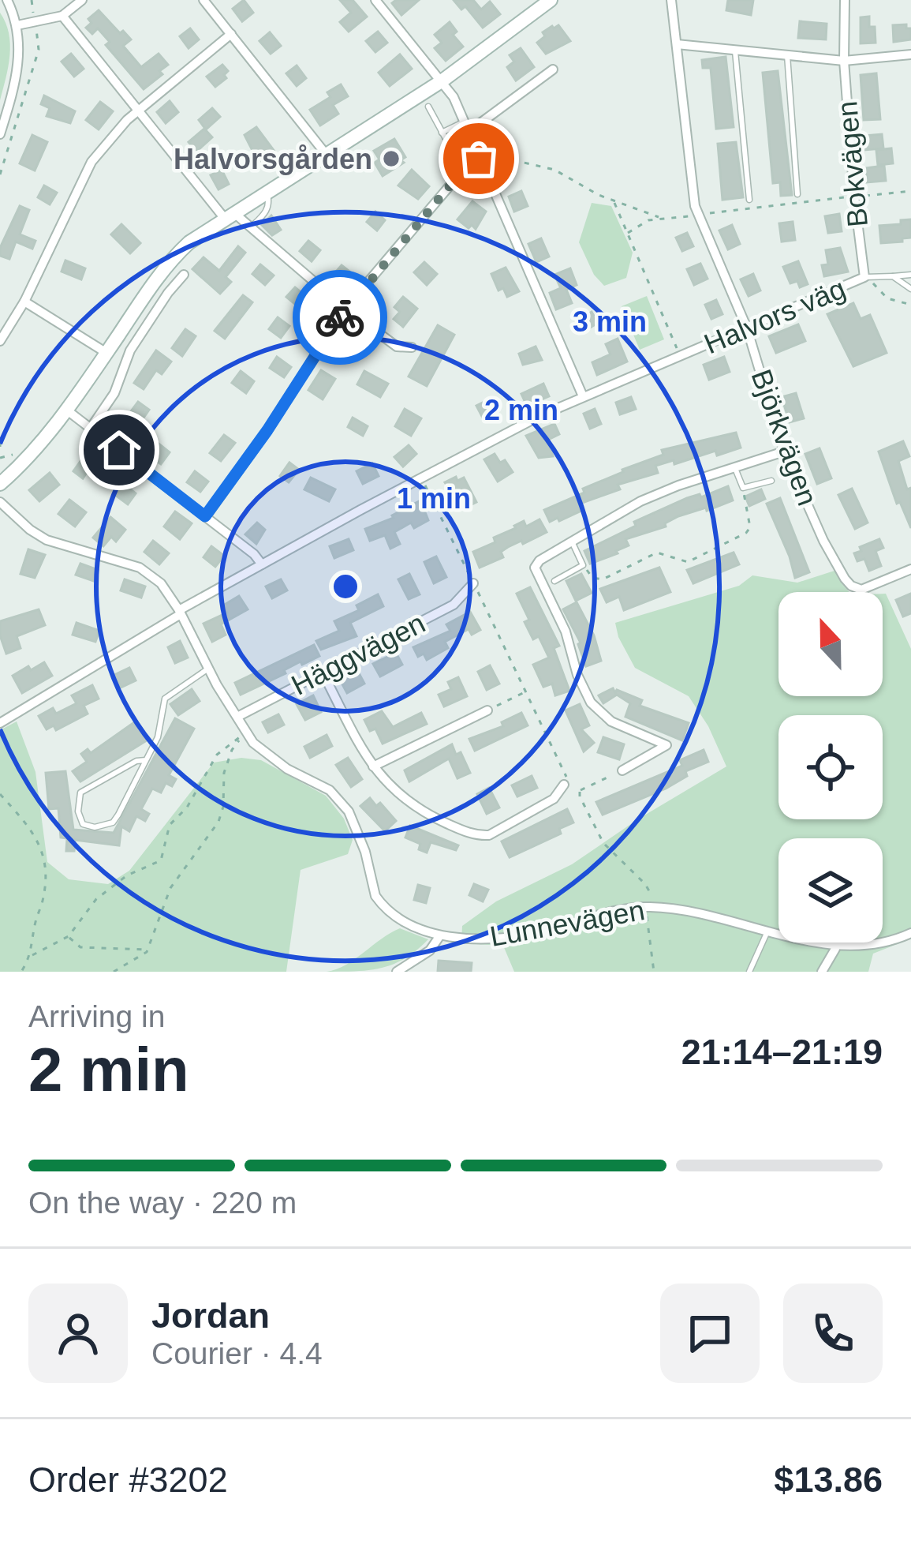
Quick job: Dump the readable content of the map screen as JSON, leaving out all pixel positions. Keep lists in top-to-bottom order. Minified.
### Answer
{"streets":{"street":["Bokvägen","Halvors väg","Björkvägen","Häggvägen","Lunnevägen"]},"crossings":[["Bokvägen","Halvors väg"],["Halvors väg","Björkvägen"],["Halvors väg","Lunnevägen"],["Häggvägen","Lunnevägen"]],"places":["Halvorsgården"],"north":"top","page":{"heading":["2 min","Arriving in","21:14–21:19"],"panel":["Jordan","Courier · 4.4","Order #3202","$13.86"],"bar":"On the way · 220 m"},"rings":["3 min","2 min","1 min"]}
